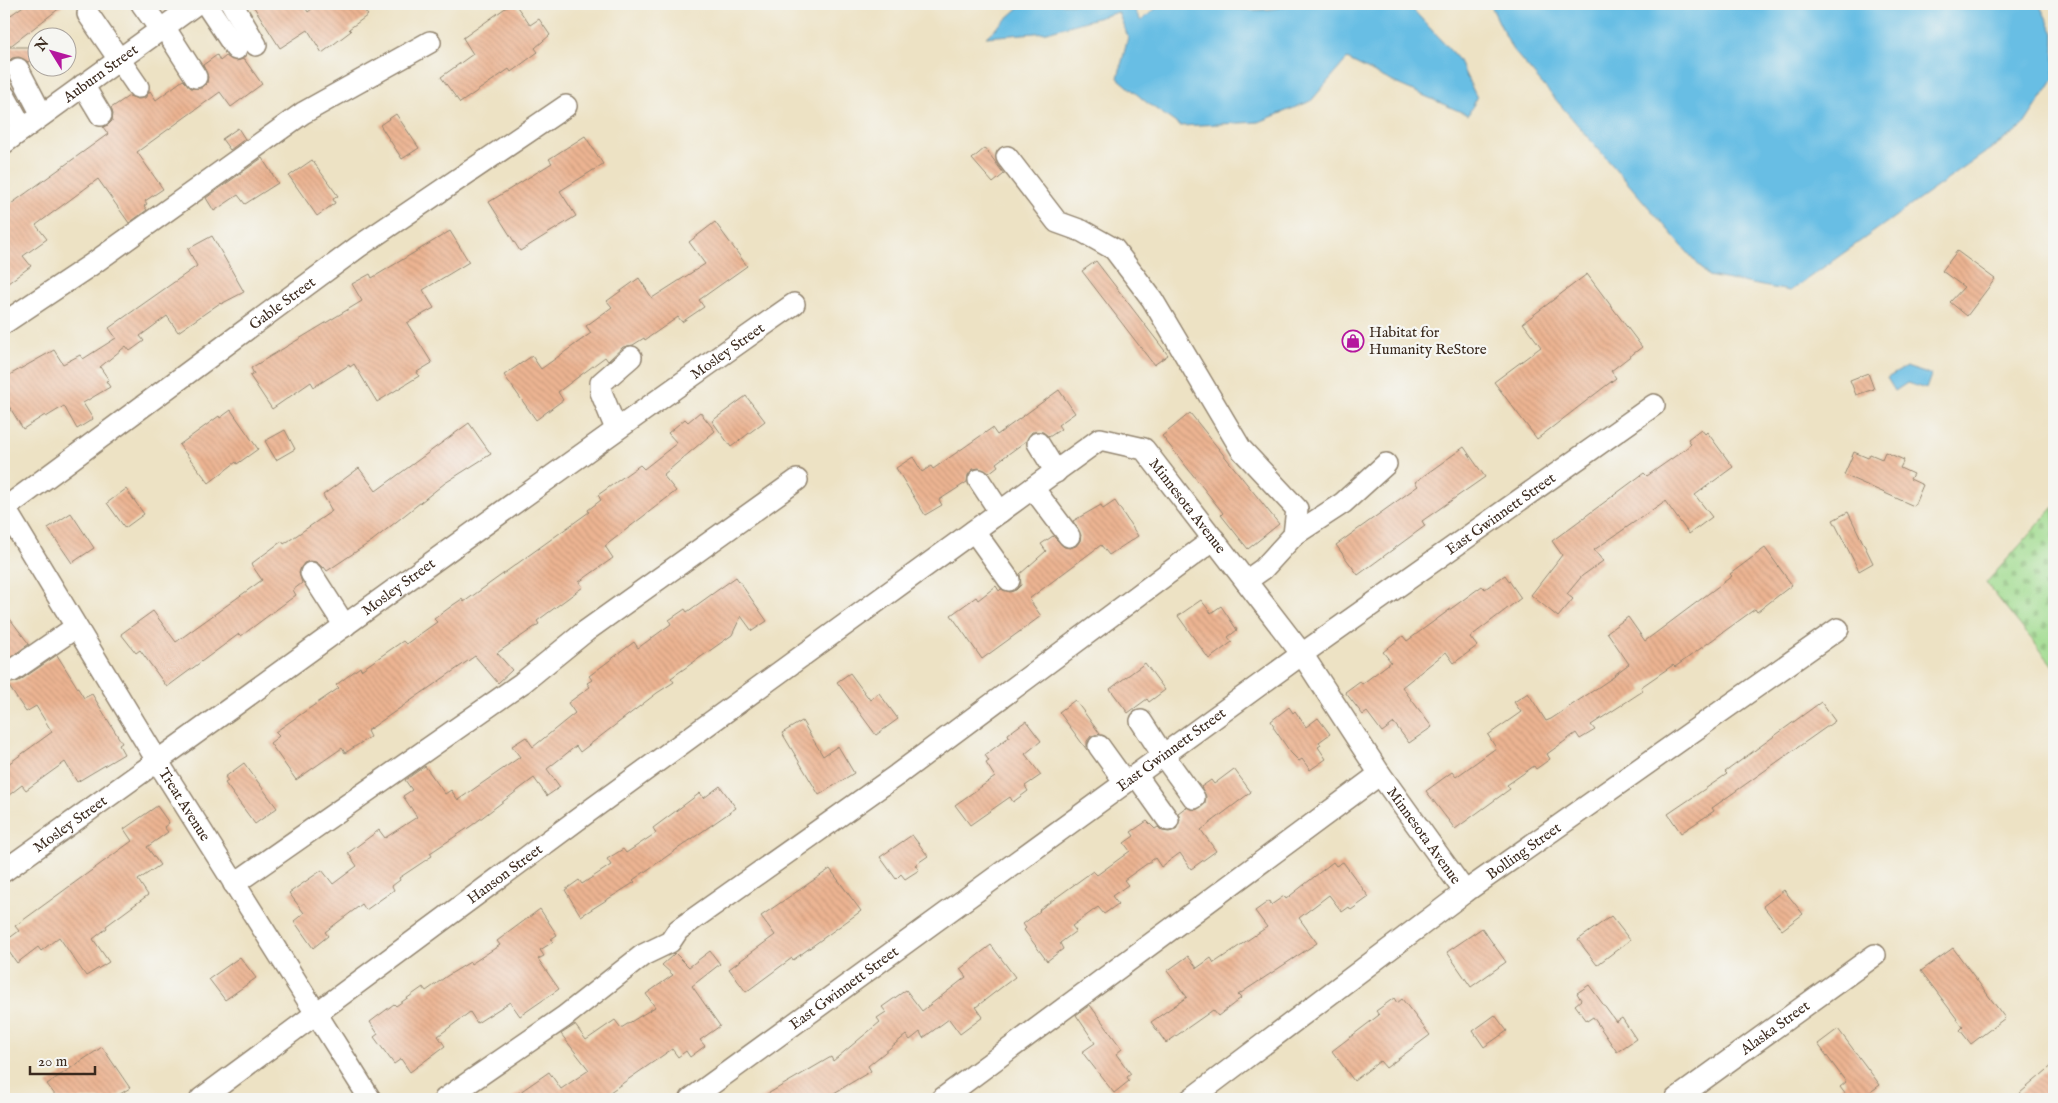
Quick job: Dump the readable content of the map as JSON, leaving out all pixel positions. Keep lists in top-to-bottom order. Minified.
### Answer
{"streets":{"street":["Auburn Street","Gable Street","Mosley Street","Minnesota Avenue","East Gwinnett Street","Treat Avenue","Bolling Street","Hanson Street","Alaska Street"]},"crossings":[["Gable Street","Treat Avenue"],["Mosley Street","Treat Avenue"],["Minnesota Avenue","East Gwinnett Street"],["Minnesota Avenue","Bolling Street"],["Minnesota Avenue","Hanson Street"],["Treat Avenue","Hanson Street"]],"places":{"shop":["Habitat for Humanity ReStore"]},"scale_bar":"20 m","north":"top left"}
